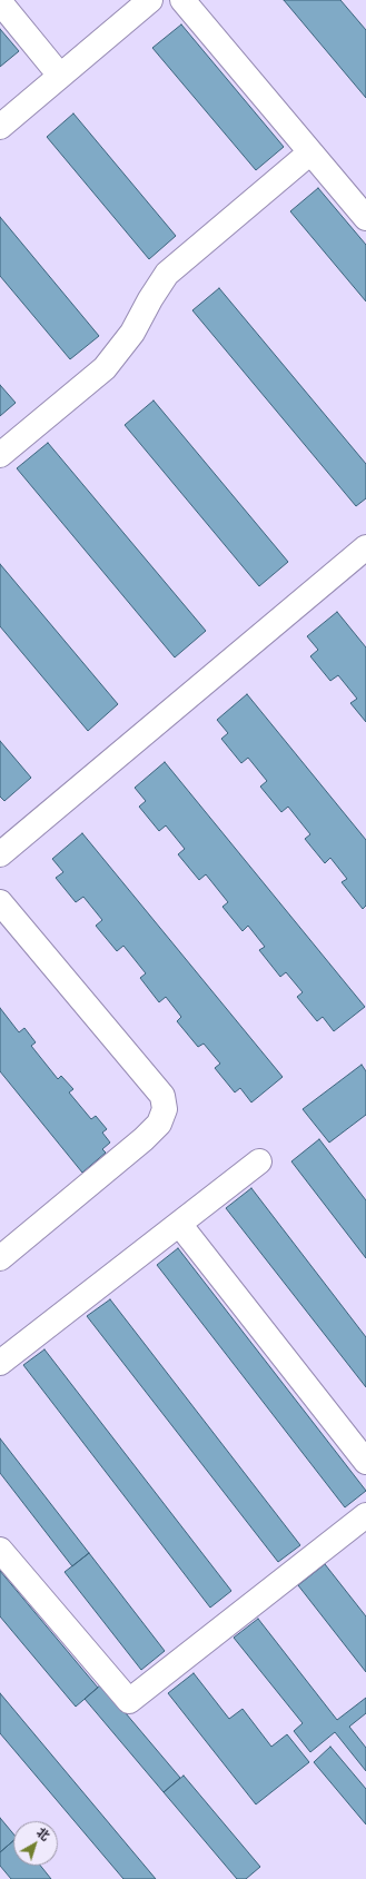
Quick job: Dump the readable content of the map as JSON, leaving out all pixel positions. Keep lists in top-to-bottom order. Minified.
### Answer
{"north":"top right"}
